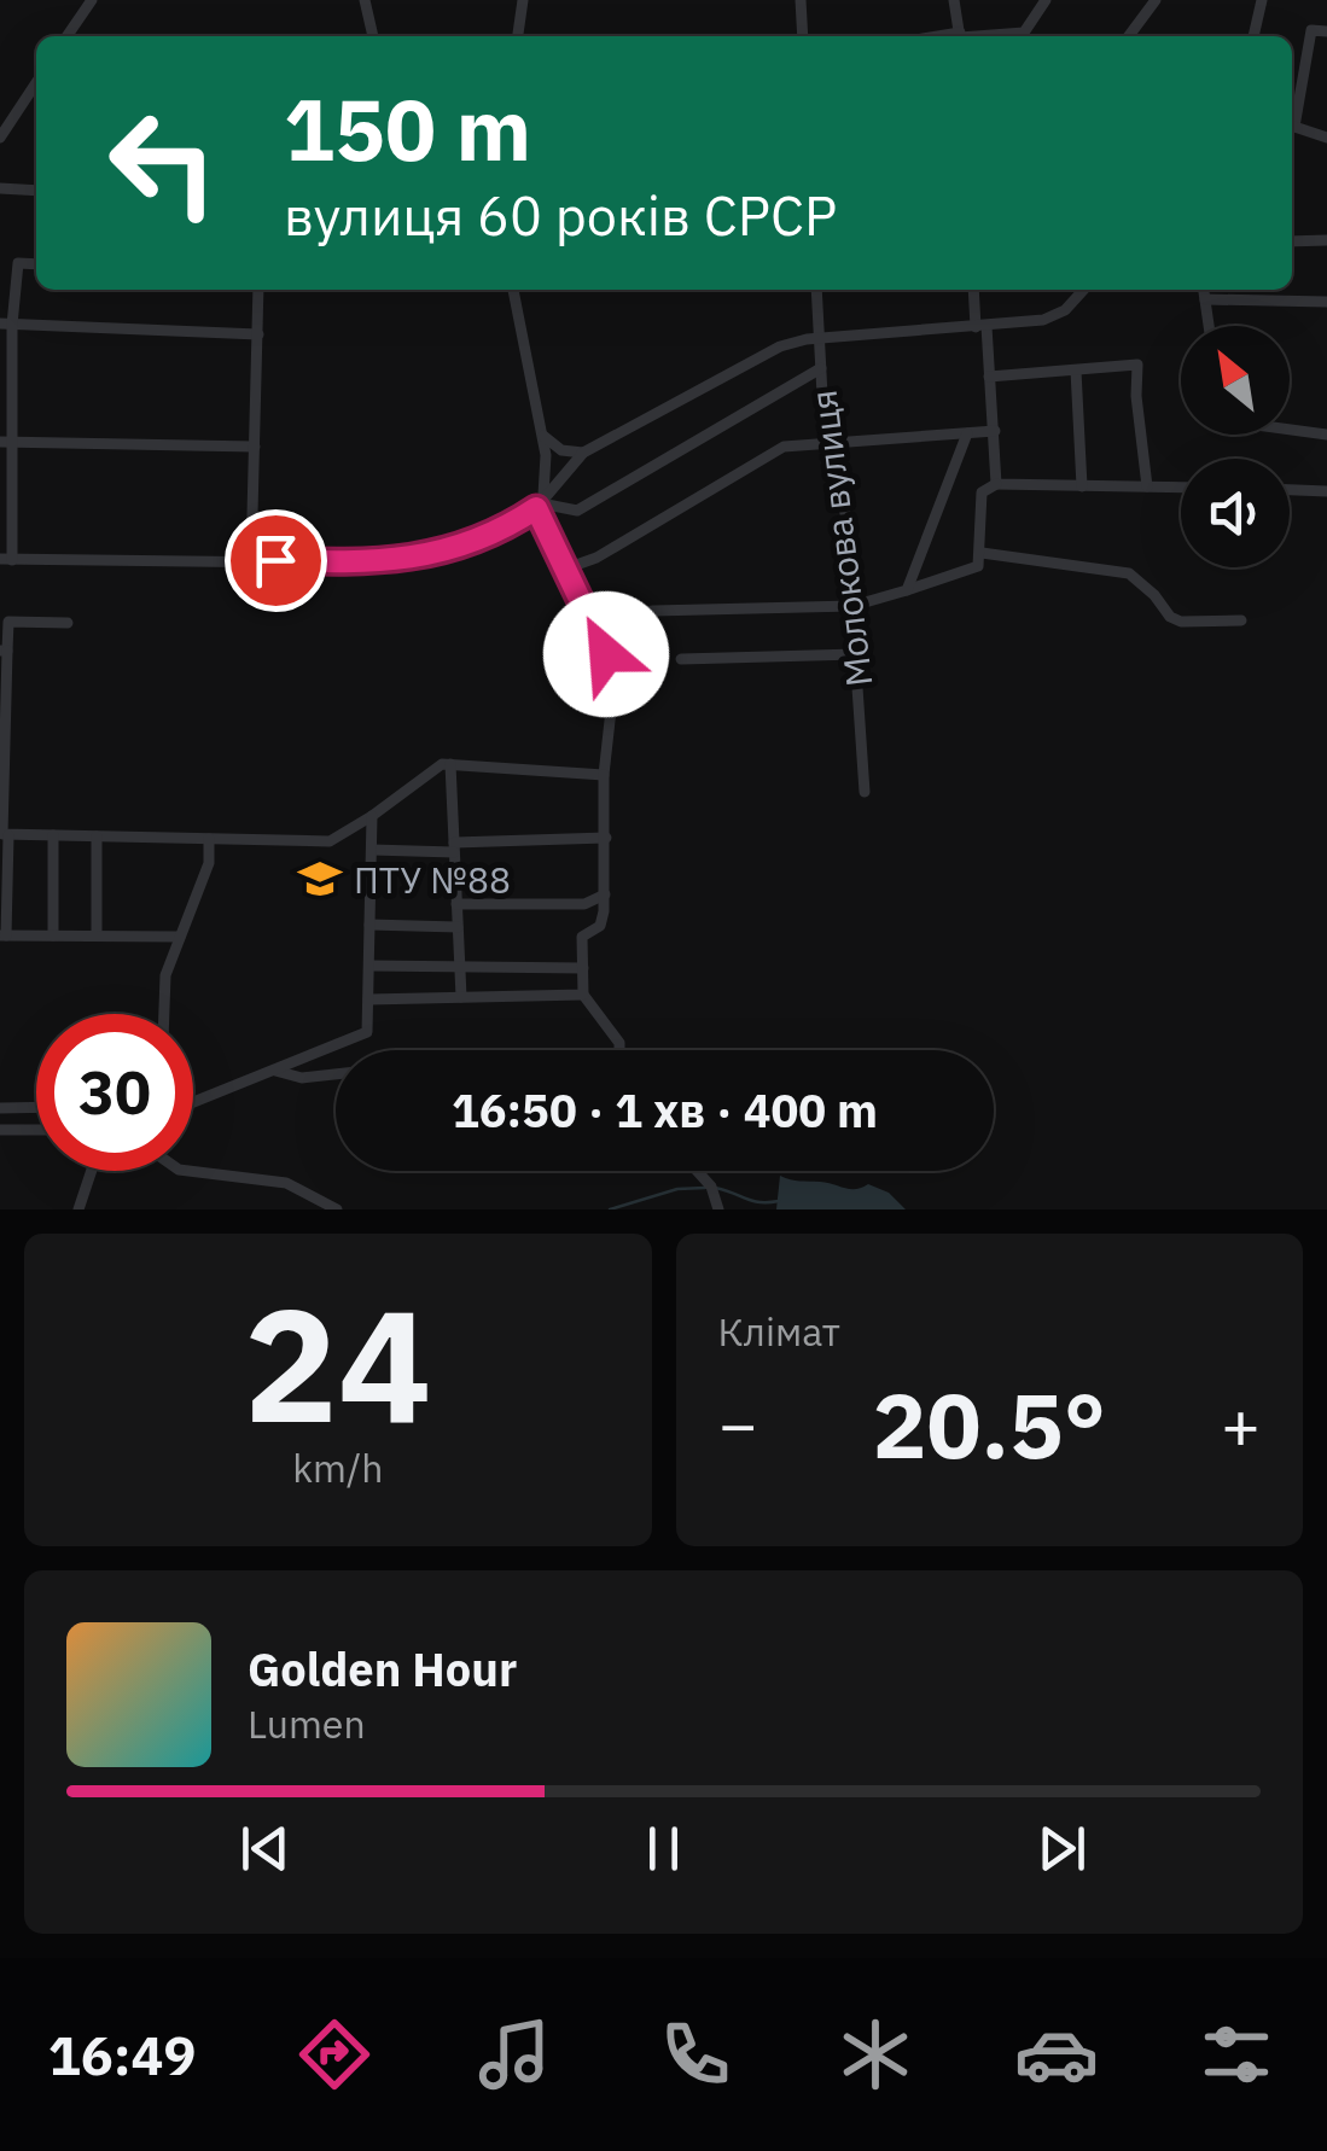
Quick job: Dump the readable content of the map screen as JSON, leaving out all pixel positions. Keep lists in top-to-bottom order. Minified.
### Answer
{"streets":{"street":["Молокова вулиця"]},"places":{"school or university":["ПТУ №88"]},"north":"top left","page":{"turn":["150 m","вулиця 60 років СРСР"],"limit":"30","trip":"16:50 · 1 хв · 400 m","tile":[["24","km/h"],"Клімат"],"heat":["−","20.5°","+"],"song":["Golden Hour","Lumen"],"tabs":"16:49"}}
